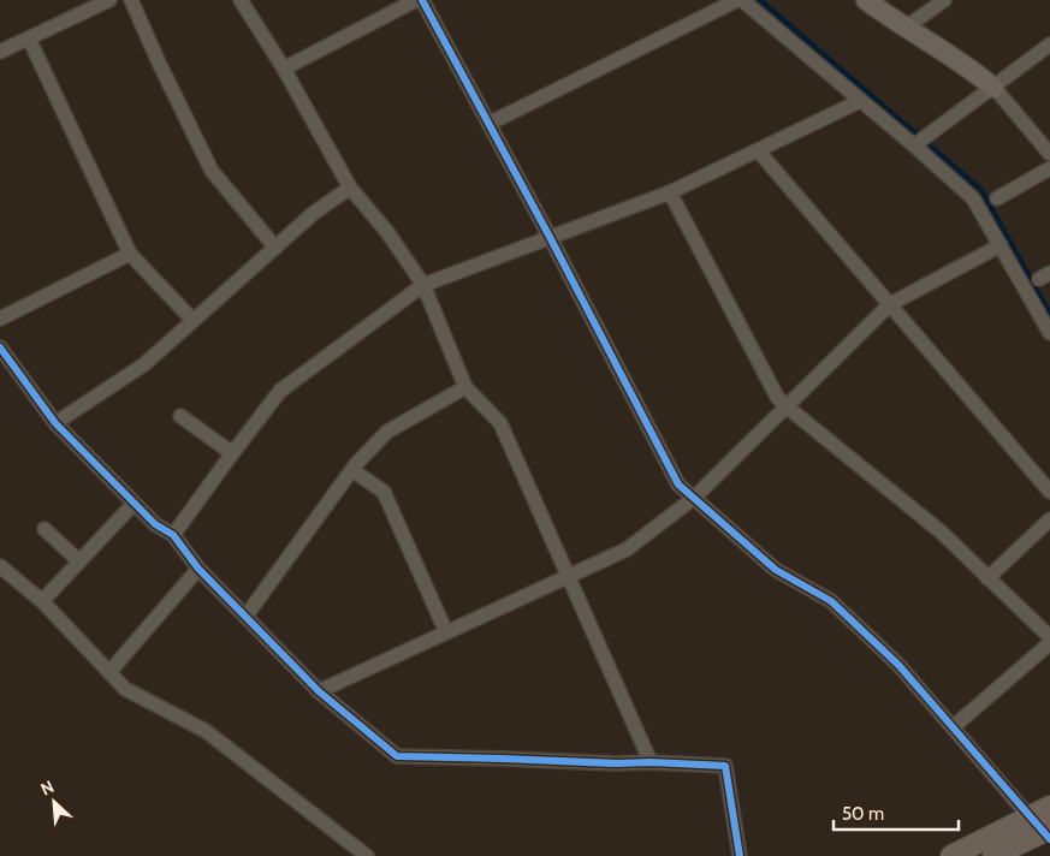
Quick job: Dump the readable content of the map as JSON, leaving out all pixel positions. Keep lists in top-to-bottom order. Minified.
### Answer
{"scale_bar":"50 m","north":"top left"}
